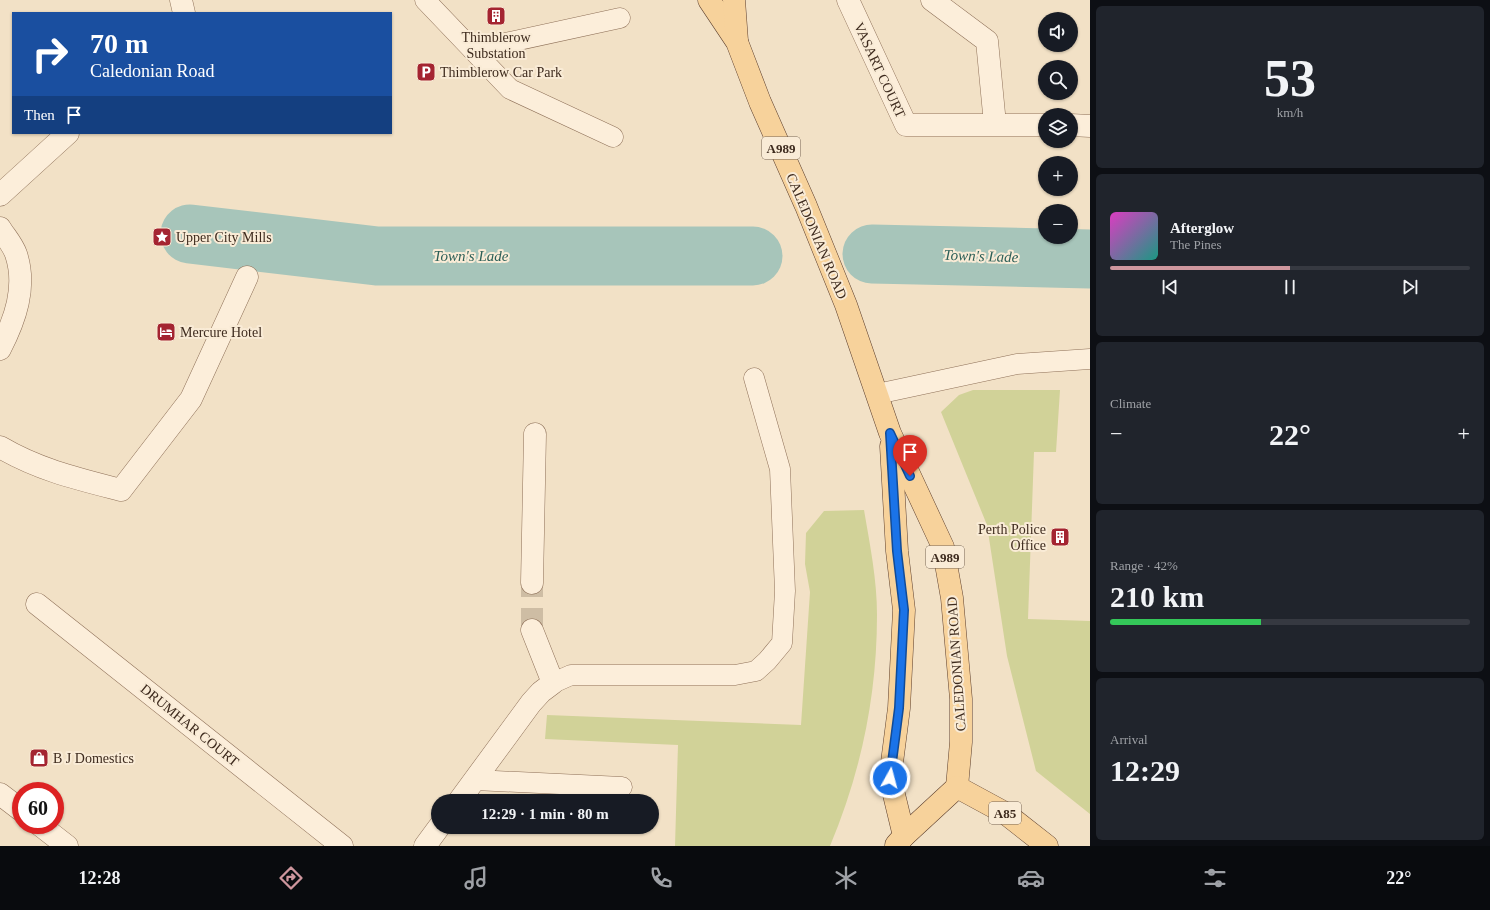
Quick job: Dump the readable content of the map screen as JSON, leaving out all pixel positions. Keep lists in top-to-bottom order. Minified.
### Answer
{"streets":{"main road":["A989","CALEDONIAN ROAD","A85"],"street":["VASART COURT","DRUMHAR COURT"]},"crossings":[["A989","CALEDONIAN ROAD"],["A989","A85"],["CALEDONIAN ROAD","A85"]],"water":["Town's Lade"],"places":{"building":["Thimblerow Substation","Perth Police Office"],"parking":["Thimblerow Car Park"],"place":["Upper City Mills"],"hotel":["Mercure Hotel"],"shop":["B J Domestics"]},"page":{"tile":[["53","km/h"],"Climate",["Range · 42%","210 km"],["Arrival","12:29"]],"map_buttons":["+","−"],"turn":["70 m","Caledonian Road"],"then":"Then","song":["Afterglow","The Pines"],"heat":["−","22°","+"],"limit":"60","trip":"12:29 · 1 min · 80 m","tabs":["12:28","22°"]}}
